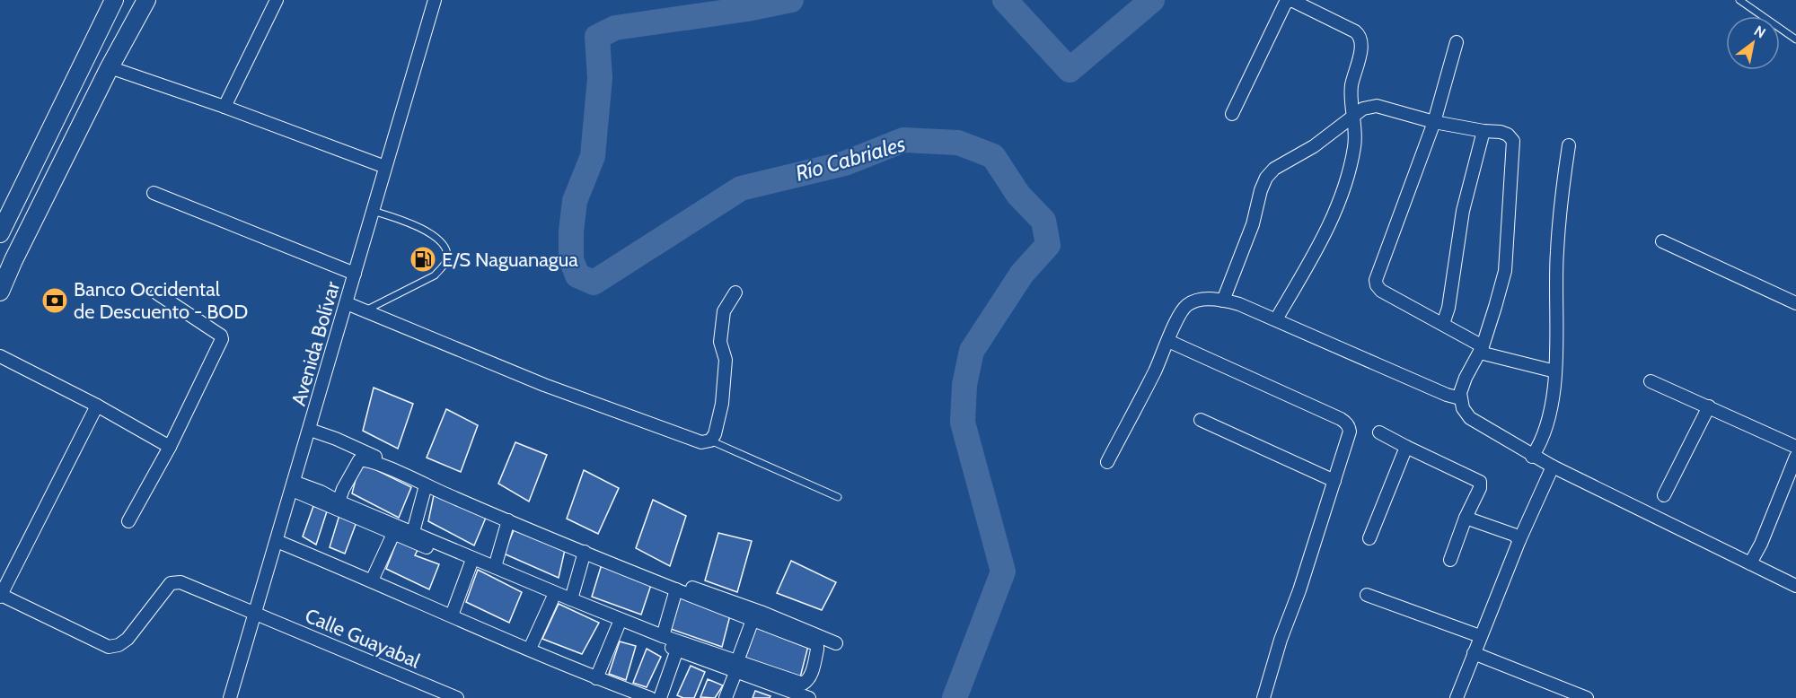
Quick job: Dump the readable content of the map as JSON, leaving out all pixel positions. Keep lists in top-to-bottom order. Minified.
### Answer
{"streets":{"street":["Avenida Bolívar","Calle Guayabal"]},"crossings":[["Avenida Bolívar","Calle Guayabal"]],"water":["Río Cabriales"],"places":{"fuel station":["E/S Naguanagua"],"bank":["Banco Occidental de Descuento - BOD"]},"north":"top right"}
